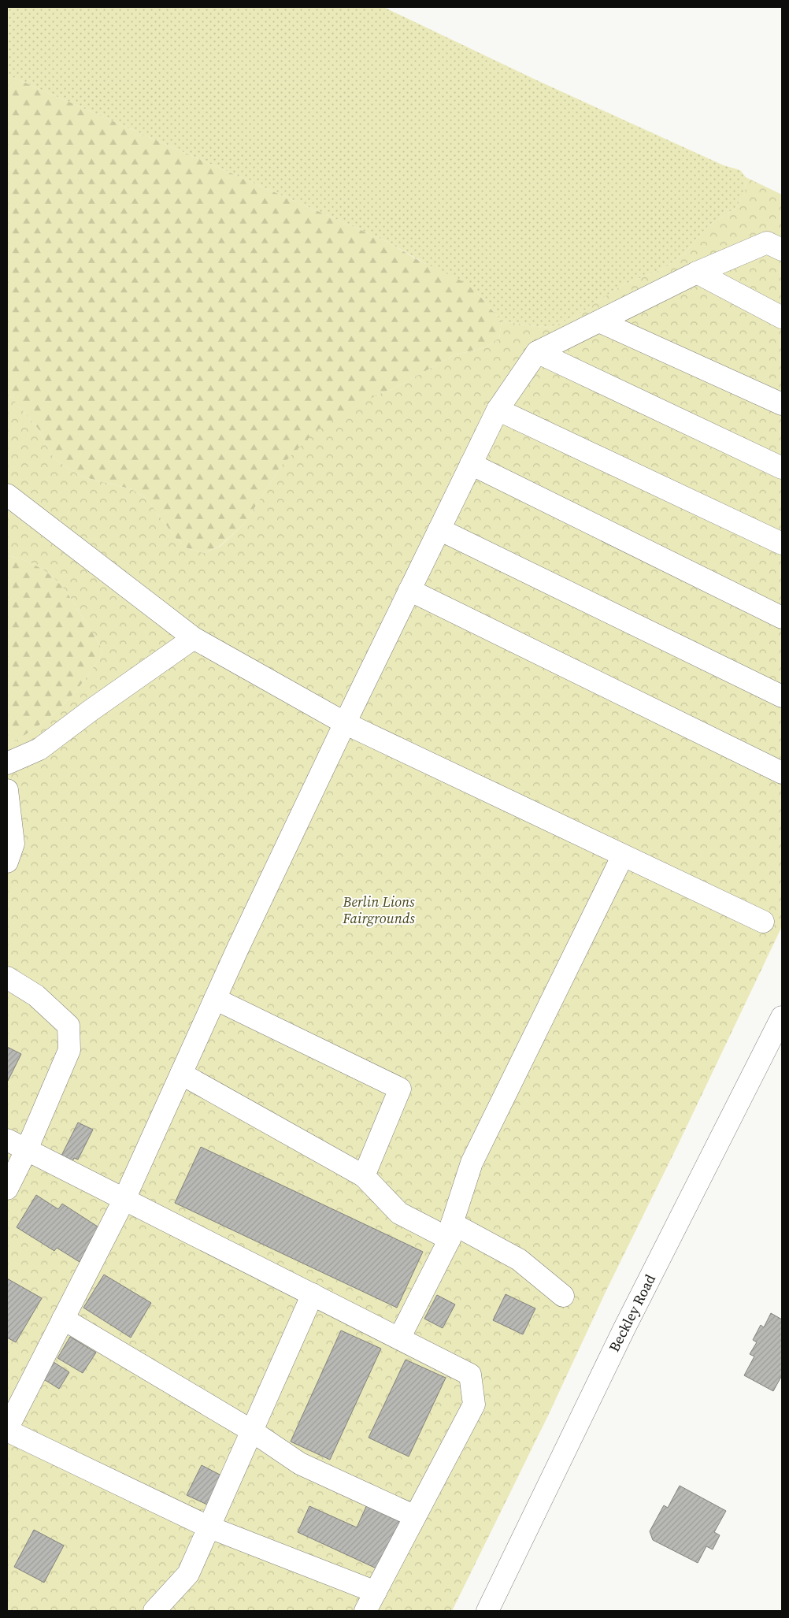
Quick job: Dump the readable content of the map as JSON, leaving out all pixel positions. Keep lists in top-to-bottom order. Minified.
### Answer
{"streets":{"street":["Beckley Road"]},"parks":["Berlin Lions Fairgrounds"]}
